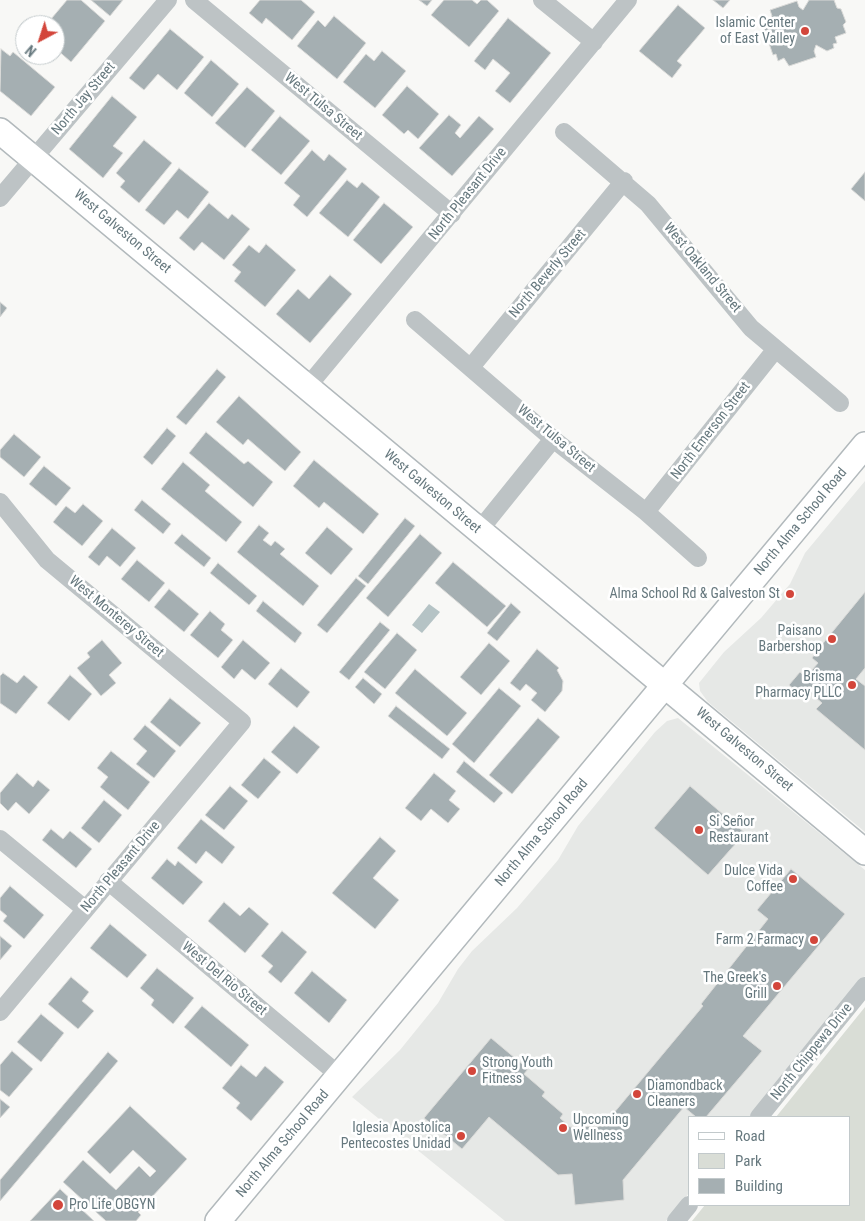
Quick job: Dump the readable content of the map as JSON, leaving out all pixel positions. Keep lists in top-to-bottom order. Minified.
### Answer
{"streets":{"street":["North Jay Street","West Tulsa Street","North Pleasant Drive","West Galveston Street","West Oakland Street","North Beverly Street","North Emerson Street","North Alma School Road","West Monterey Street","West Del Rio Street","North Chippewa Drive"]},"crossings":[["North Jay Street","West Galveston Street"],["West Tulsa Street","North Pleasant Drive"],["West Tulsa Street","North Beverly Street"],["West Tulsa Street","North Emerson Street"],["North Pleasant Drive","West Galveston Street"],["North Pleasant Drive","West Monterey Street"],["North Pleasant Drive","West Del Rio Street"],["West Galveston Street","North Alma School Road"],["West Oakland Street","North Beverly Street"],["West Oakland Street","North Emerson Street"],["North Alma School Road","West Del Rio Street"]],"places":["Islamic Center of East Valley","Alma School Rd & Galveston St","Paisano Barbershop","Brisma Pharmacy PLLC","Si Señor Restaurant","Dulce Vida Coffee","Farm 2 Farmacy","The Greek's Grill","Strong Youth Fitness","Diamondback Cleaners","Upcoming Wellness","Iglesia Apostolica Pentecostes Unidad","Pro Life OBGYN"],"legend":["Road","Park","Building"],"north":"bottom left"}
